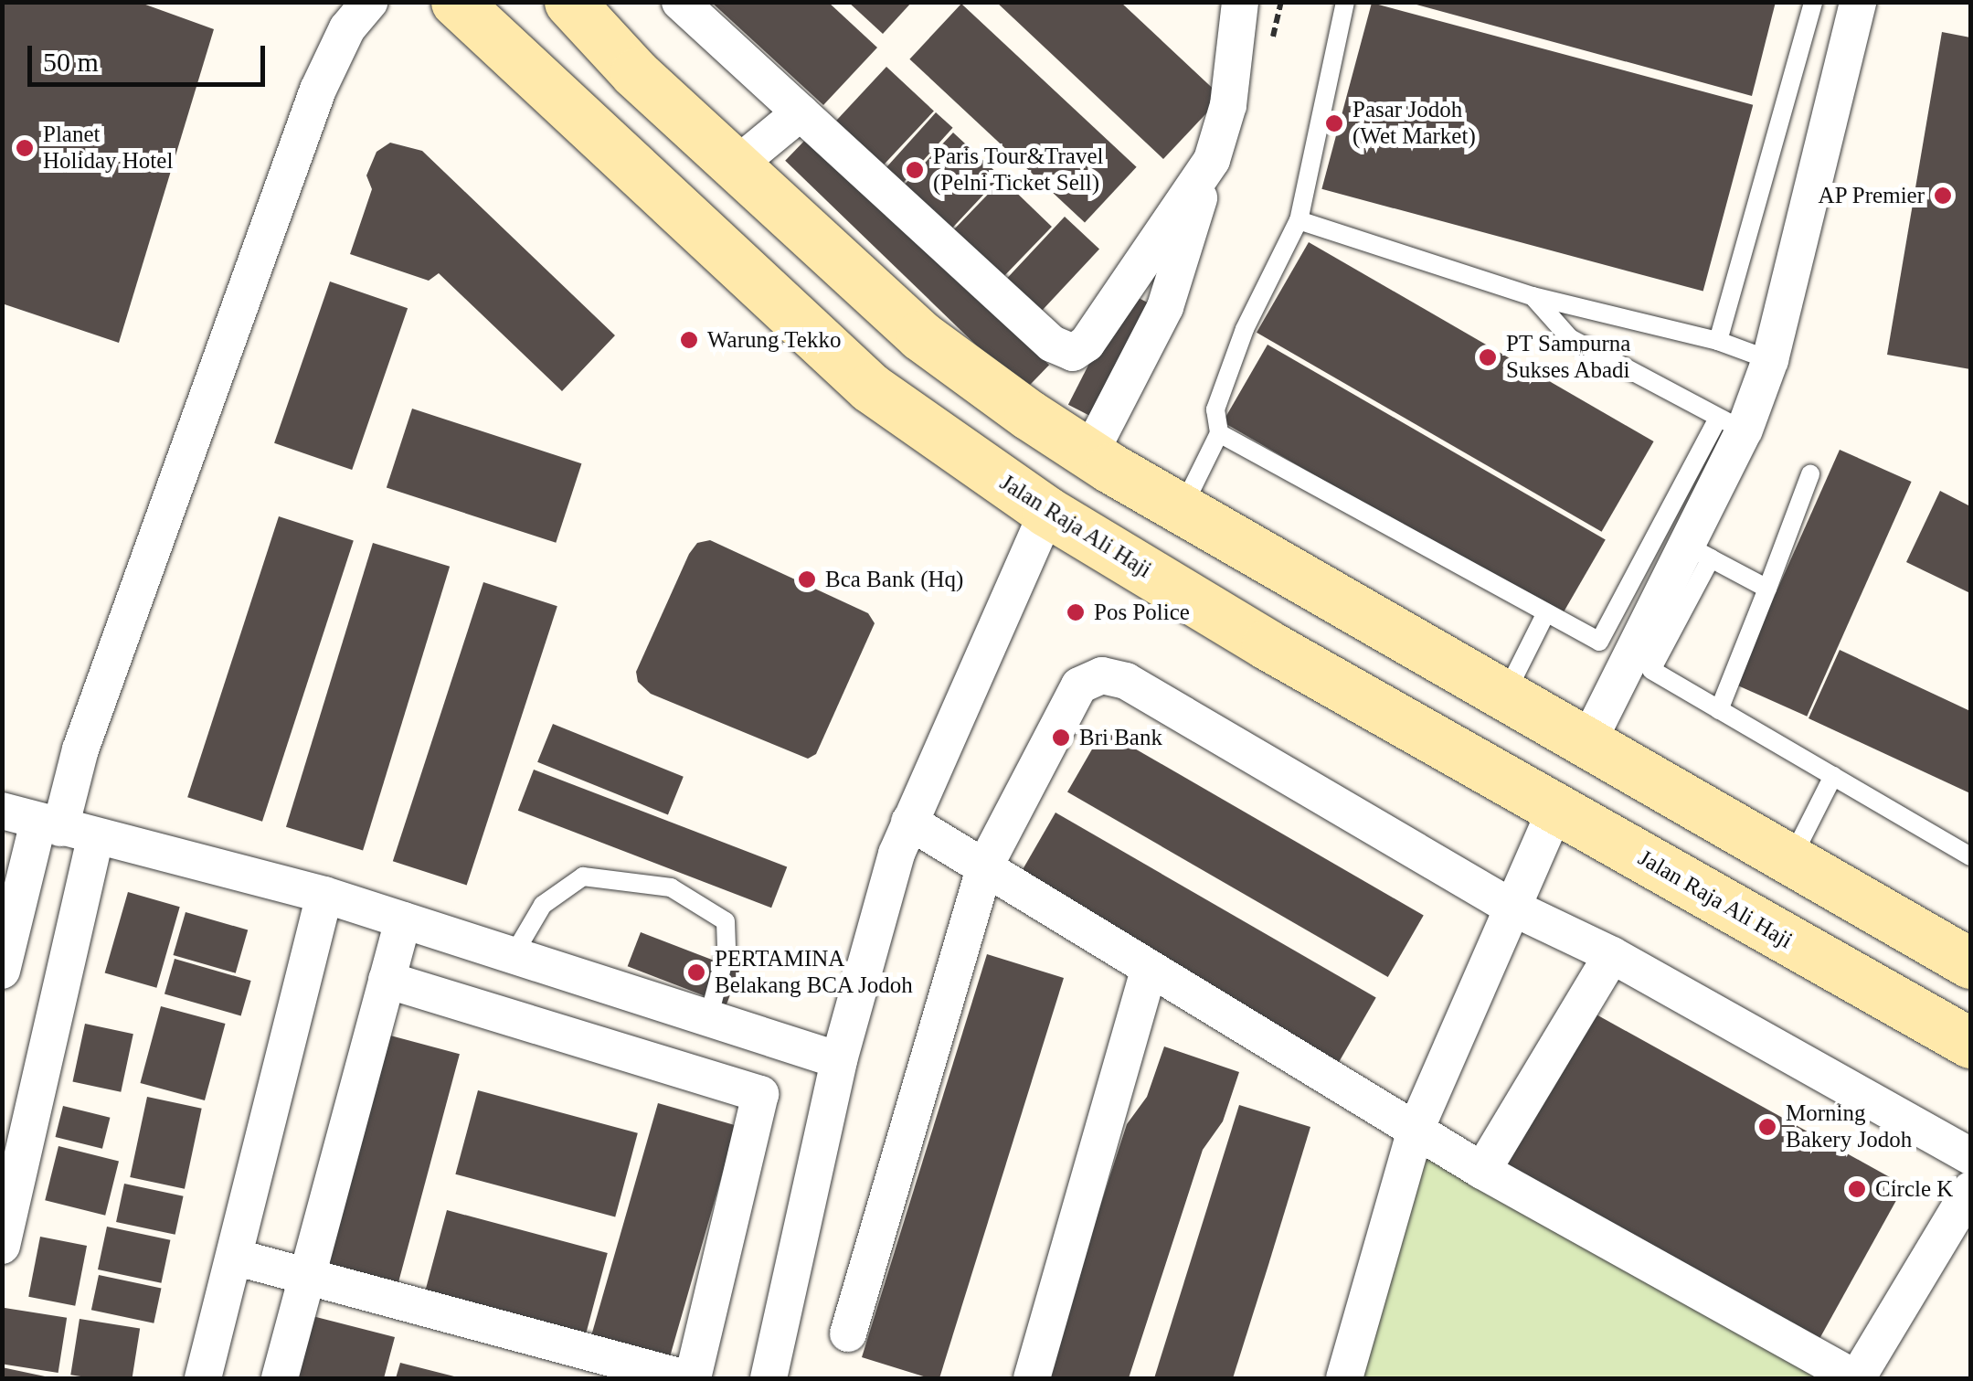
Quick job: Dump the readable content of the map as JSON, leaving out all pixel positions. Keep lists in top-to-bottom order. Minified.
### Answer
{"streets":{"main road":["Jalan Raja Ali Haji"]},"places":["Pasar Jodoh (Wet Market)","Planet Holiday Hotel","Paris Tour&Travel (Pelni Ticket Sell)","AP Premier","Warung Tekko","PT Sampurna Sukses Abadi","Bca Bank (Hq)","Pos Police","Bri Bank","PERTAMINA Belakang BCA Jodoh","Morning Bakery Jodoh","Circle K"],"scale_bar":"50 m"}
